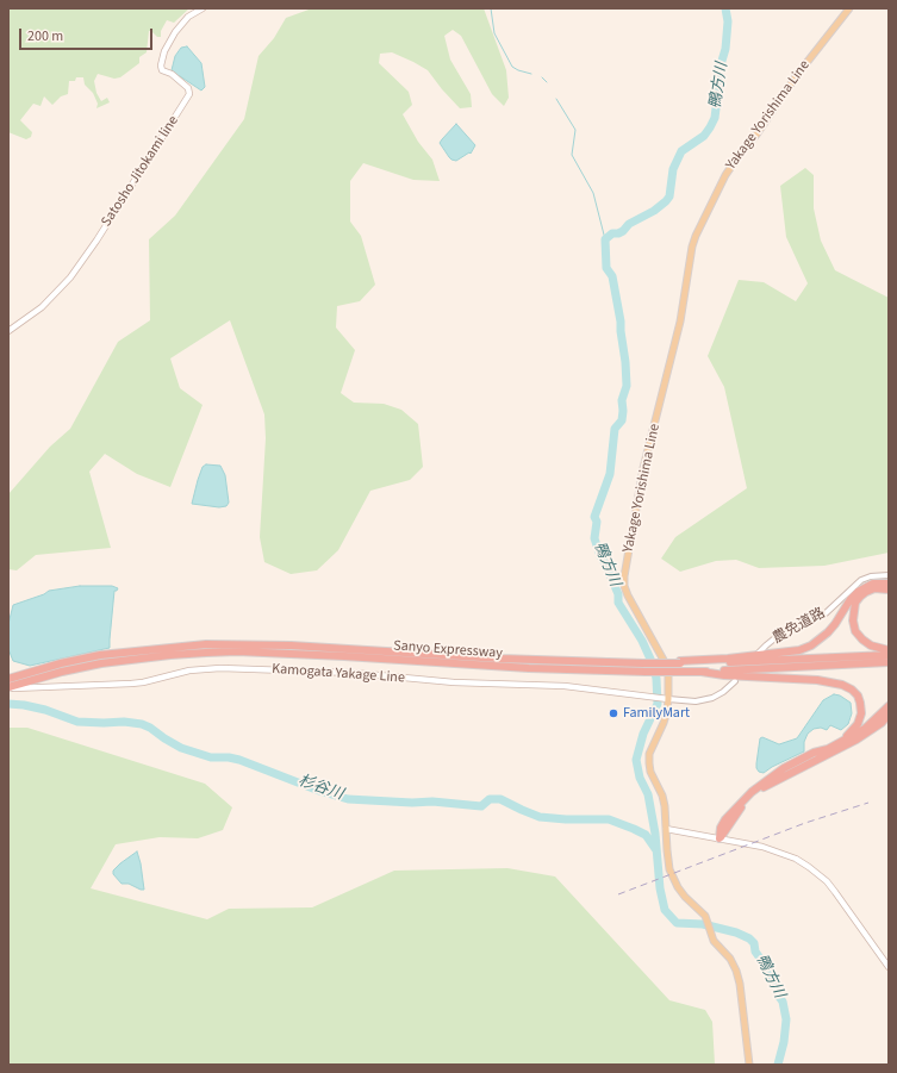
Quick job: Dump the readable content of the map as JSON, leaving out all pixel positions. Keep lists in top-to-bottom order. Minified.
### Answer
{"streets":{"highway":["Sanyo Expressway"],"main road":["Yakage Yorishima Line","Satosho Jitokami line","Kamogata Yakage Line"],"street":["農免道路"]},"crossings":[["Yakage Yorishima Line","Kamogata Yakage Line"],["Sanyo Expressway","Kamogata Yakage Line"]],"water":["鴨方川","杉谷川"],"places":["FamilyMart"],"scale_bar":"200 m"}
